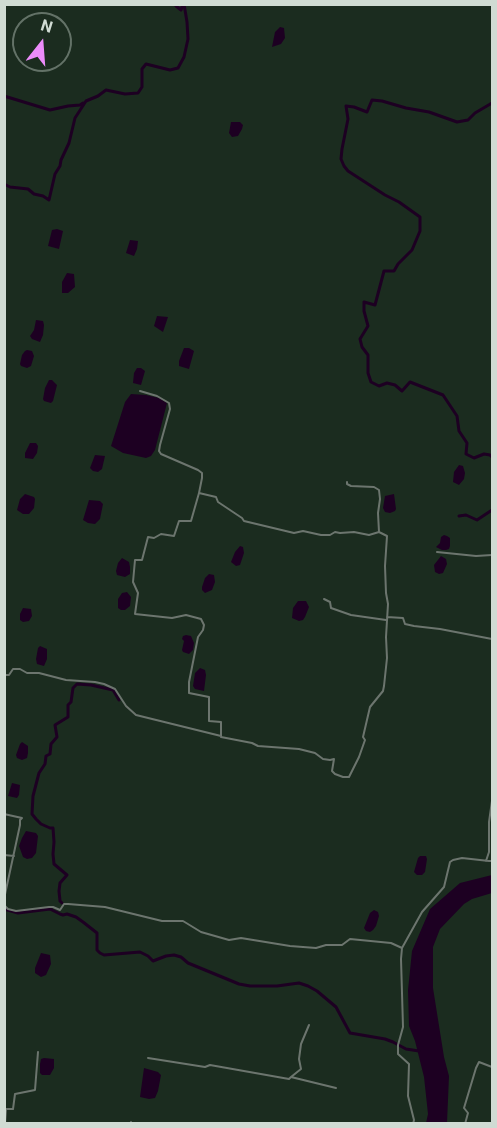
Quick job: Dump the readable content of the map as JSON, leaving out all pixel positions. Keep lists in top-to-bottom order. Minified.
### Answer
{"north":"top"}
